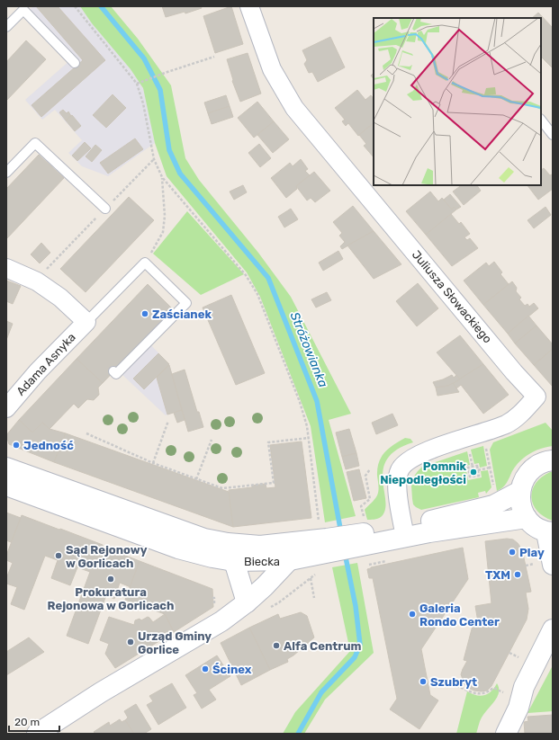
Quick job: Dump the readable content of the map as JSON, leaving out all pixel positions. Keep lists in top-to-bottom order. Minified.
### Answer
{"streets":{"street":["Juliusza Słowackiego","Adama Asnyka","Biecka"]},"crossings":[["Juliusza Słowackiego","Biecka"]],"water":["Stróżowianka"],"places":["Zaścianek","Jedność","Pomnik Niepodległości","Play","Sąd Rejonowy w Gorlicach","TXM","Prokuratura Rejonowa w Gorlicach","Galeria Rondo Center","Urząd Gminy Gorlice","Alfa Centrum","Ścinex","Szubryt"],"scale_bar":"20 m"}
